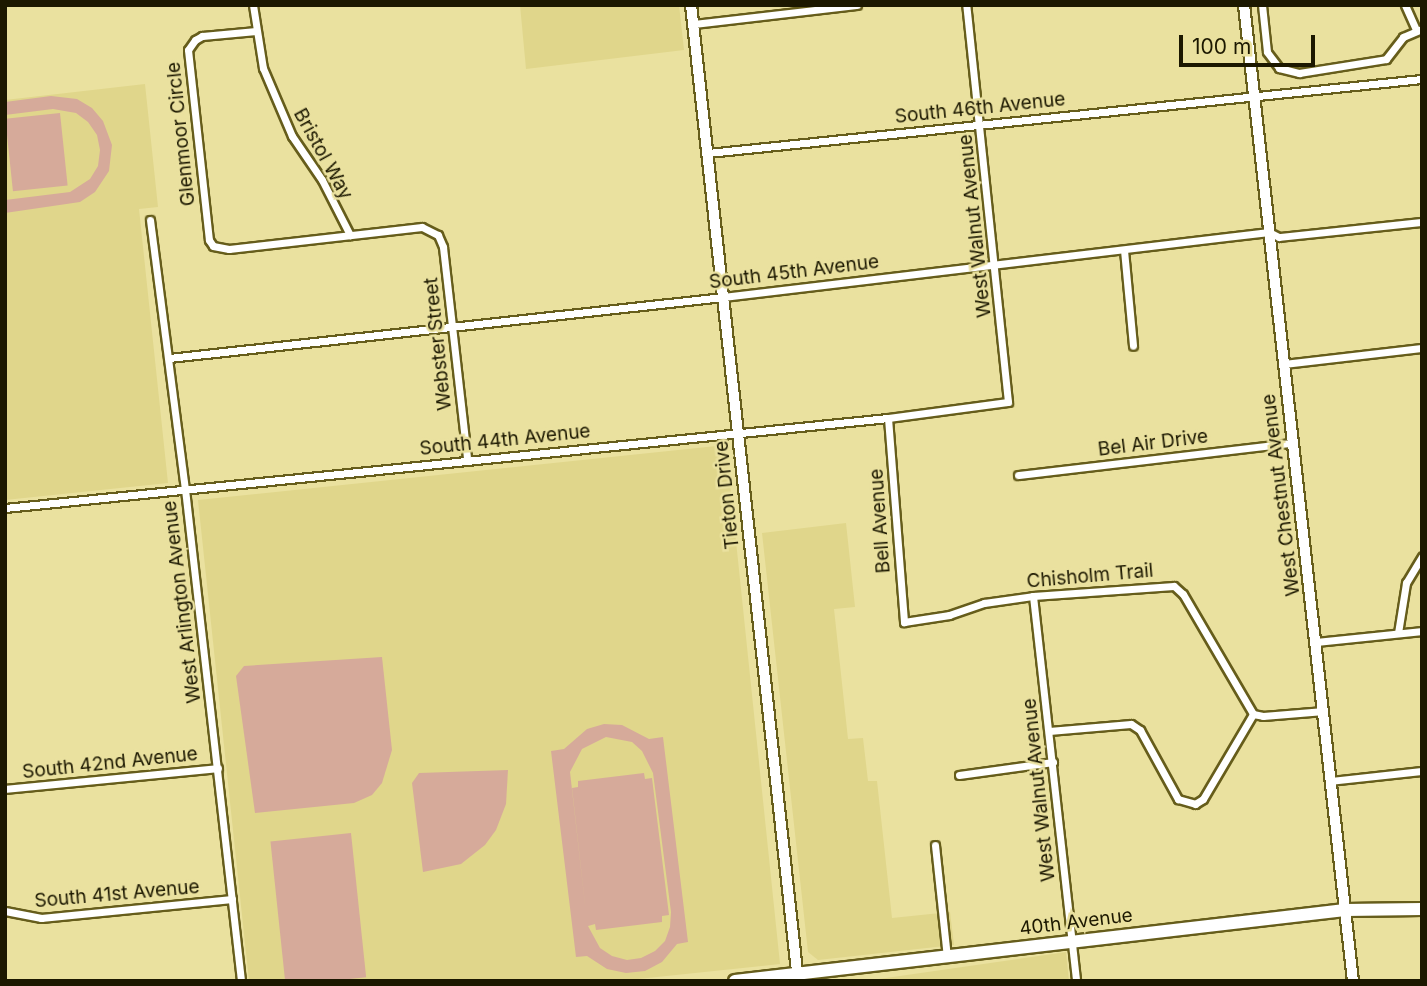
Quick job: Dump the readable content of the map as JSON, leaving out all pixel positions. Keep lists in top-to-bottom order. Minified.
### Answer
{"streets":{"main road":["40th Avenue"],"street":["South 46th Avenue","Glenmoor Circle","Bristol Way","West Walnut Avenue","South 45th Avenue","Webster Street","South 44th Avenue","Bel Air Drive","Tieton Drive","West Chestnut Avenue","Bell Avenue","Chisholm Trail","West Arlington Avenue","South 42nd Avenue","South 41st Avenue"]},"crossings":[["South 46th Avenue","West Walnut Avenue"],["South 46th Avenue","Tieton Drive"],["South 46th Avenue","West Chestnut Avenue"],["Glenmoor Circle","Bristol Way"],["Glenmoor Circle","Webster Street"],["Bristol Way","Webster Street"],["West Walnut Avenue","South 45th Avenue"],["West Walnut Avenue","South 44th Avenue"],["West Walnut Avenue","Chisholm Trail"],["West Walnut Avenue","40th Avenue"],["South 45th Avenue","Webster Street"],["South 45th Avenue","Tieton Drive"],["South 45th Avenue","West Chestnut Avenue"],["South 45th Avenue","West Arlington Avenue"],["Webster Street","South 44th Avenue"],["South 44th Avenue","Tieton Drive"],["South 44th Avenue","Bell Avenue"],["South 44th Avenue","West Arlington Avenue"],["Bel Air Drive","West Chestnut Avenue"],["Tieton Drive","40th Avenue"],["West Chestnut Avenue","40th Avenue"],["Bell Avenue","Chisholm Trail"],["West Arlington Avenue","South 42nd Avenue"],["West Arlington Avenue","South 41st Avenue"]],"scale_bar":"100 m"}
